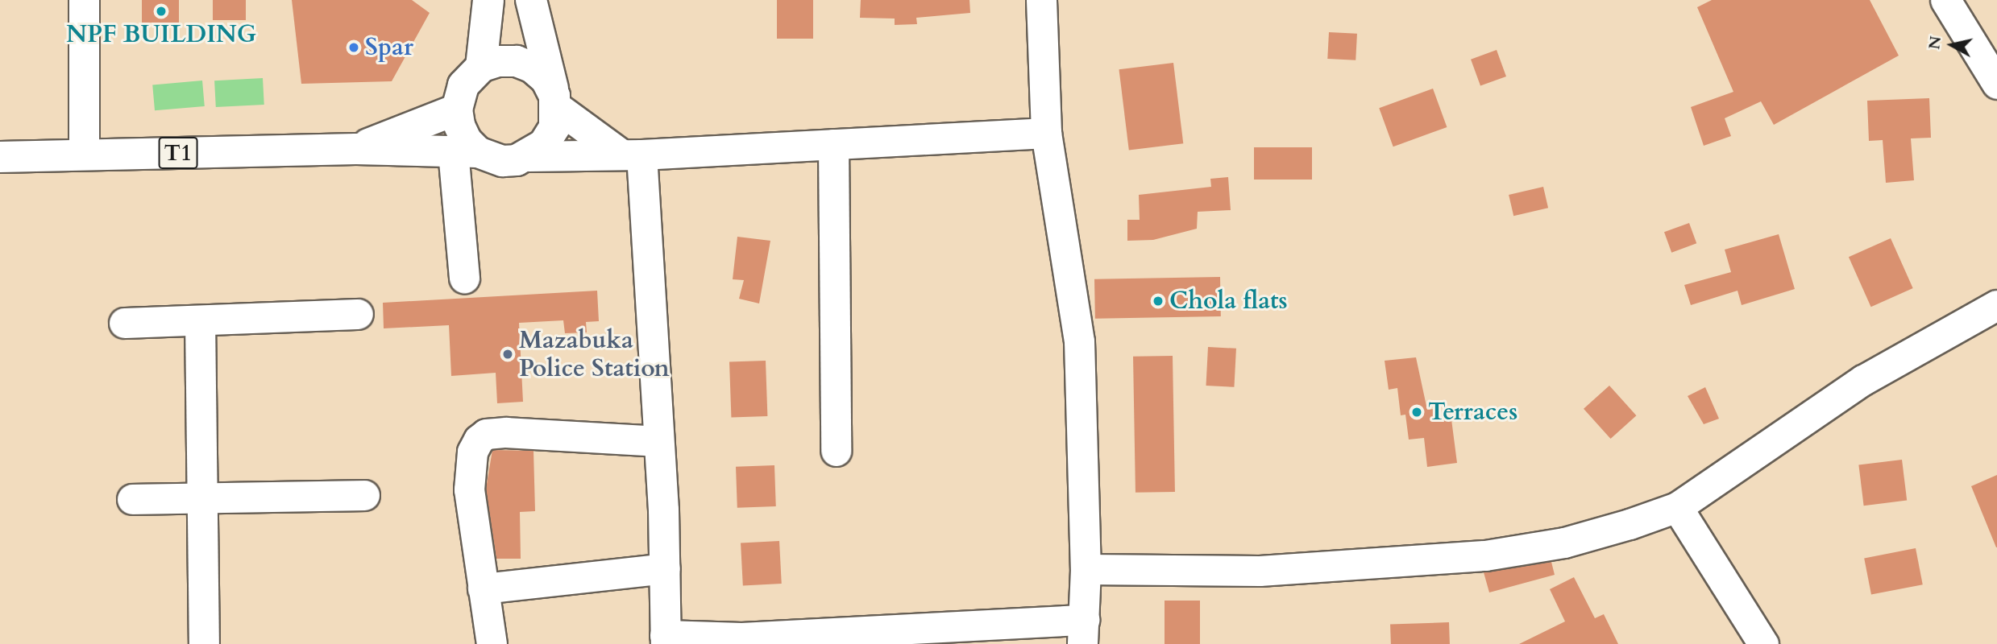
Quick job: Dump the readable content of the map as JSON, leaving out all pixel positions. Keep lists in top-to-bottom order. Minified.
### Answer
{"streets":{"highway":["T1"]},"places":["NPF BUILDING","Spar","Chola flats","Mazabuka Police Station","Terraces"],"north":"left"}
